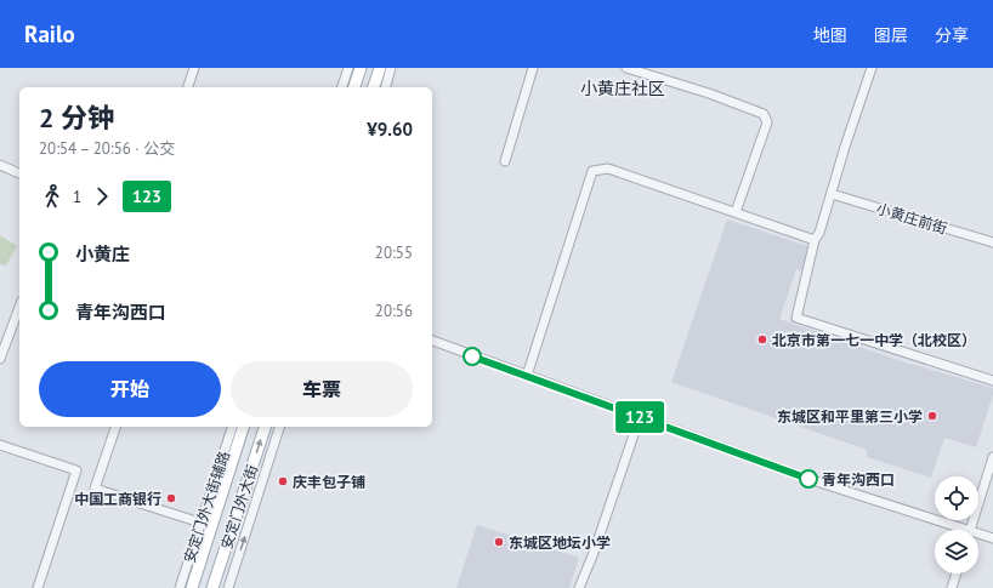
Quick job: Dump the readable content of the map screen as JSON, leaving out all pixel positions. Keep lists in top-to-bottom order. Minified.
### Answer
{"streets":{"main road":["安定门外大街"],"street":["小黄庄前街","安定门外大街辅路"]},"crossings":[["安定门外大街辅路","安定门外大街"]],"districts":["小黄庄社区"],"places":["北京市第一七一中学（北校区）","东城区和平里第三小学","青年沟西口","庆丰包子铺","中国工商银行","东城区地坛小学"],"lines":["bus line 123"],"page":{"header":"Railo","nav":["地图","图层","分享"],"on_map":"123","heading":["2 分钟","20:54 – 20:56 · 公交","¥9.60"],"legs":["1","123"],"list":[{"name":"小黄庄","value":"20:55"},{"name":"青年沟西口","value":"20:56"}],"buttons":["开始","车票"]}}
